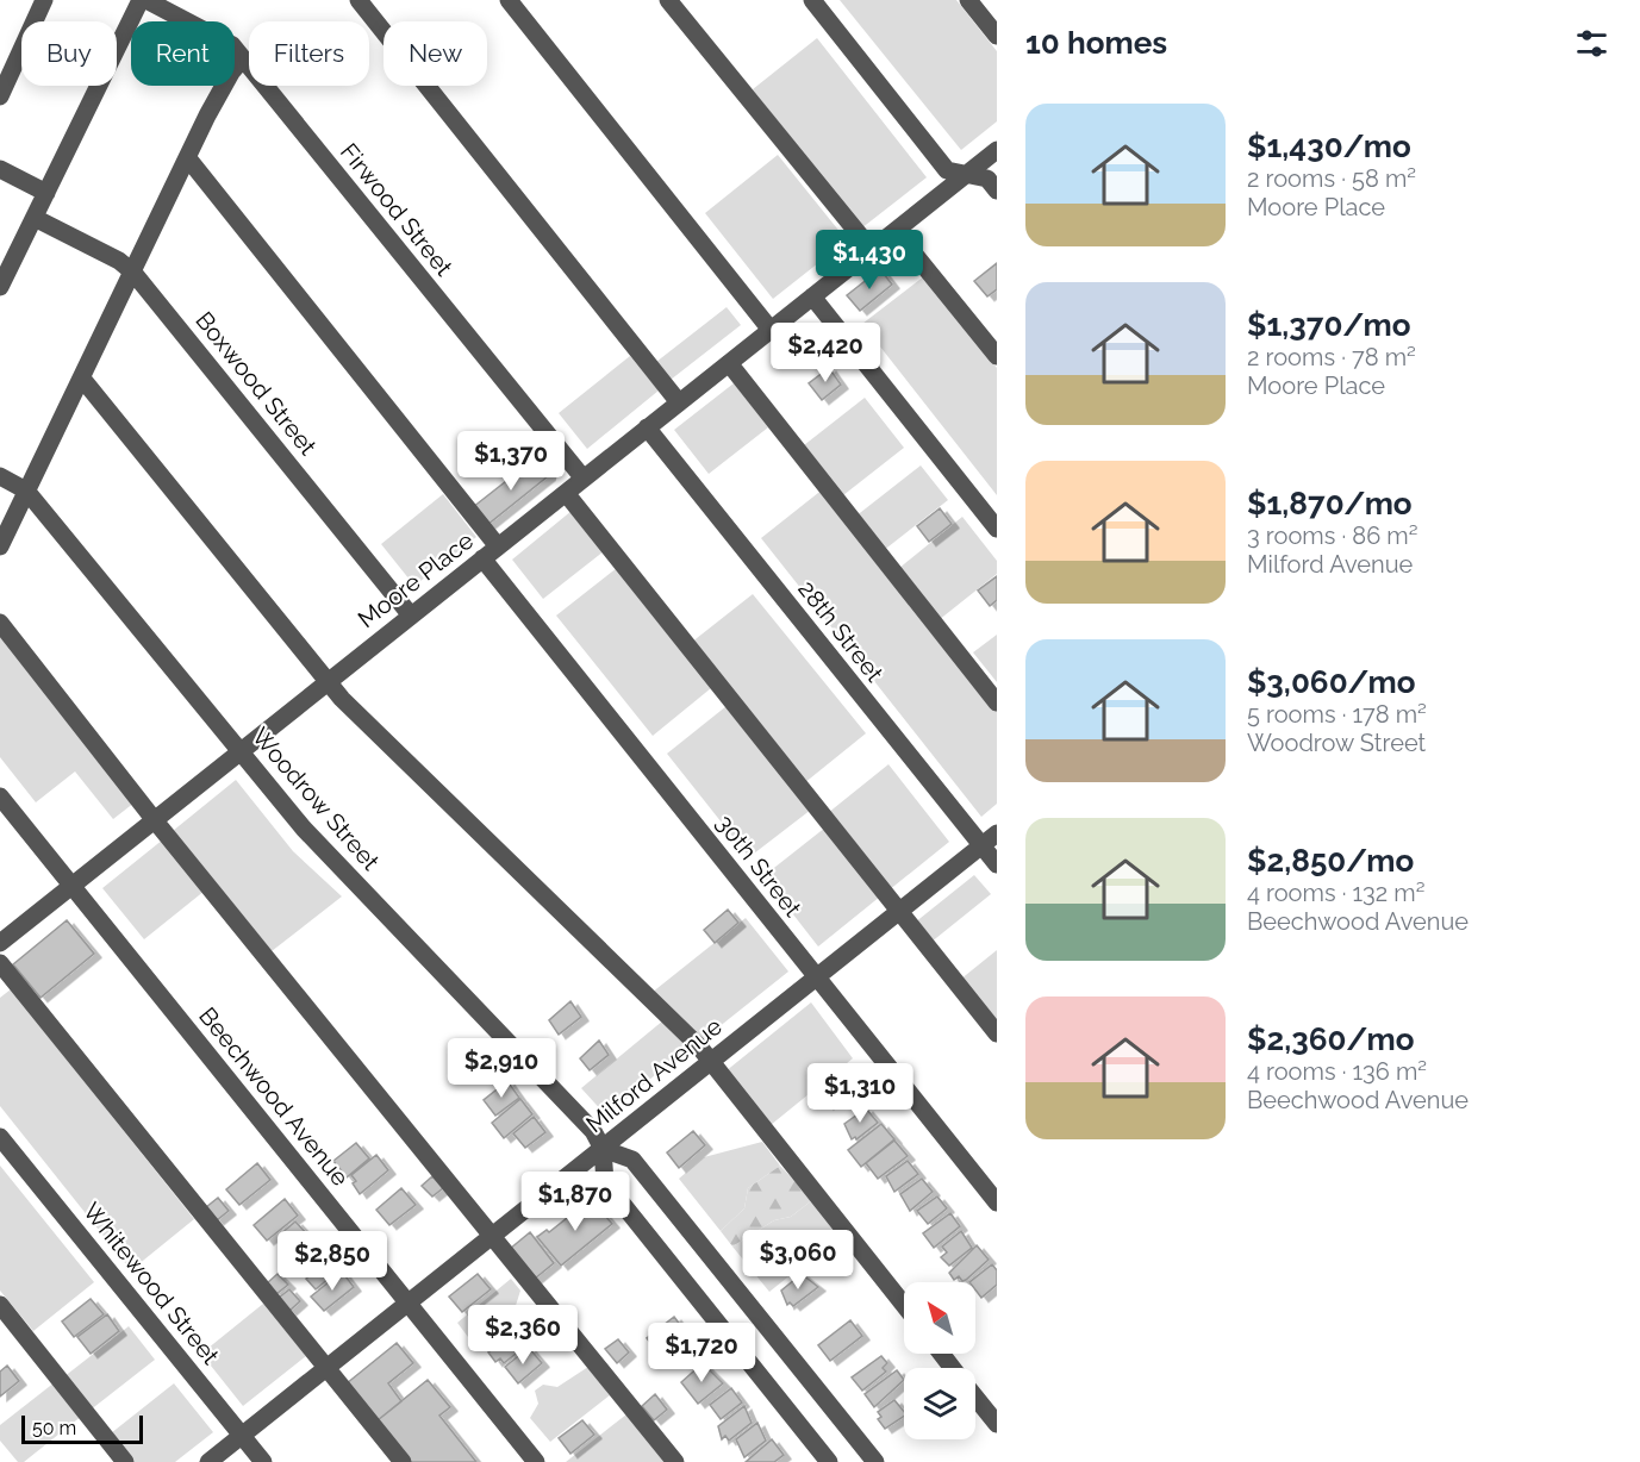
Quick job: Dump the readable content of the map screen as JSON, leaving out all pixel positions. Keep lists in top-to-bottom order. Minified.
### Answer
{"streets":{"street":["Firwood Street","Boxwood Street","Moore Place","28th Street","Woodrow Street","30th Street","Milford Avenue","Beechwood Avenue","Whitewood Street"]},"crossings":[["Firwood Street","Moore Place"],["Boxwood Street","Moore Place"],["Moore Place","28th Street"],["Moore Place","Woodrow Street"],["Moore Place","30th Street"],["Moore Place","Beechwood Avenue"],["28th Street","Milford Avenue"],["Woodrow Street","Milford Avenue"],["30th Street","Milford Avenue"],["Milford Avenue","Beechwood Avenue"],["Milford Avenue","Whitewood Street"]],"scale_bar":"50 m","north":"top left","page":{"heading":"10 homes","chip":["Buy","Rent","Filters","New"],"list":[{"name":"$1,430/mo","note":"2 rooms · 58 m² · Moore Place"},{"name":"$1,370/mo","note":"2 rooms · 78 m² · Moore Place"},{"name":"$1,870/mo","note":"3 rooms · 86 m² · Milford Avenue"},{"name":"$3,060/mo","note":"5 rooms · 178 m² · Woodrow Street"},{"name":"$2,850/mo","note":"4 rooms · 132 m² · Beechwood Avenue"},{"name":"$2,360/mo","note":"4 rooms · 136 m² · Beechwood Avenue"}],"price":["$1,430","$2,420","$1,370","$2,910","$1,310","$1,870","$3,060","$2,850","$2,360","$1,720"],"scale":"50 m"}}
